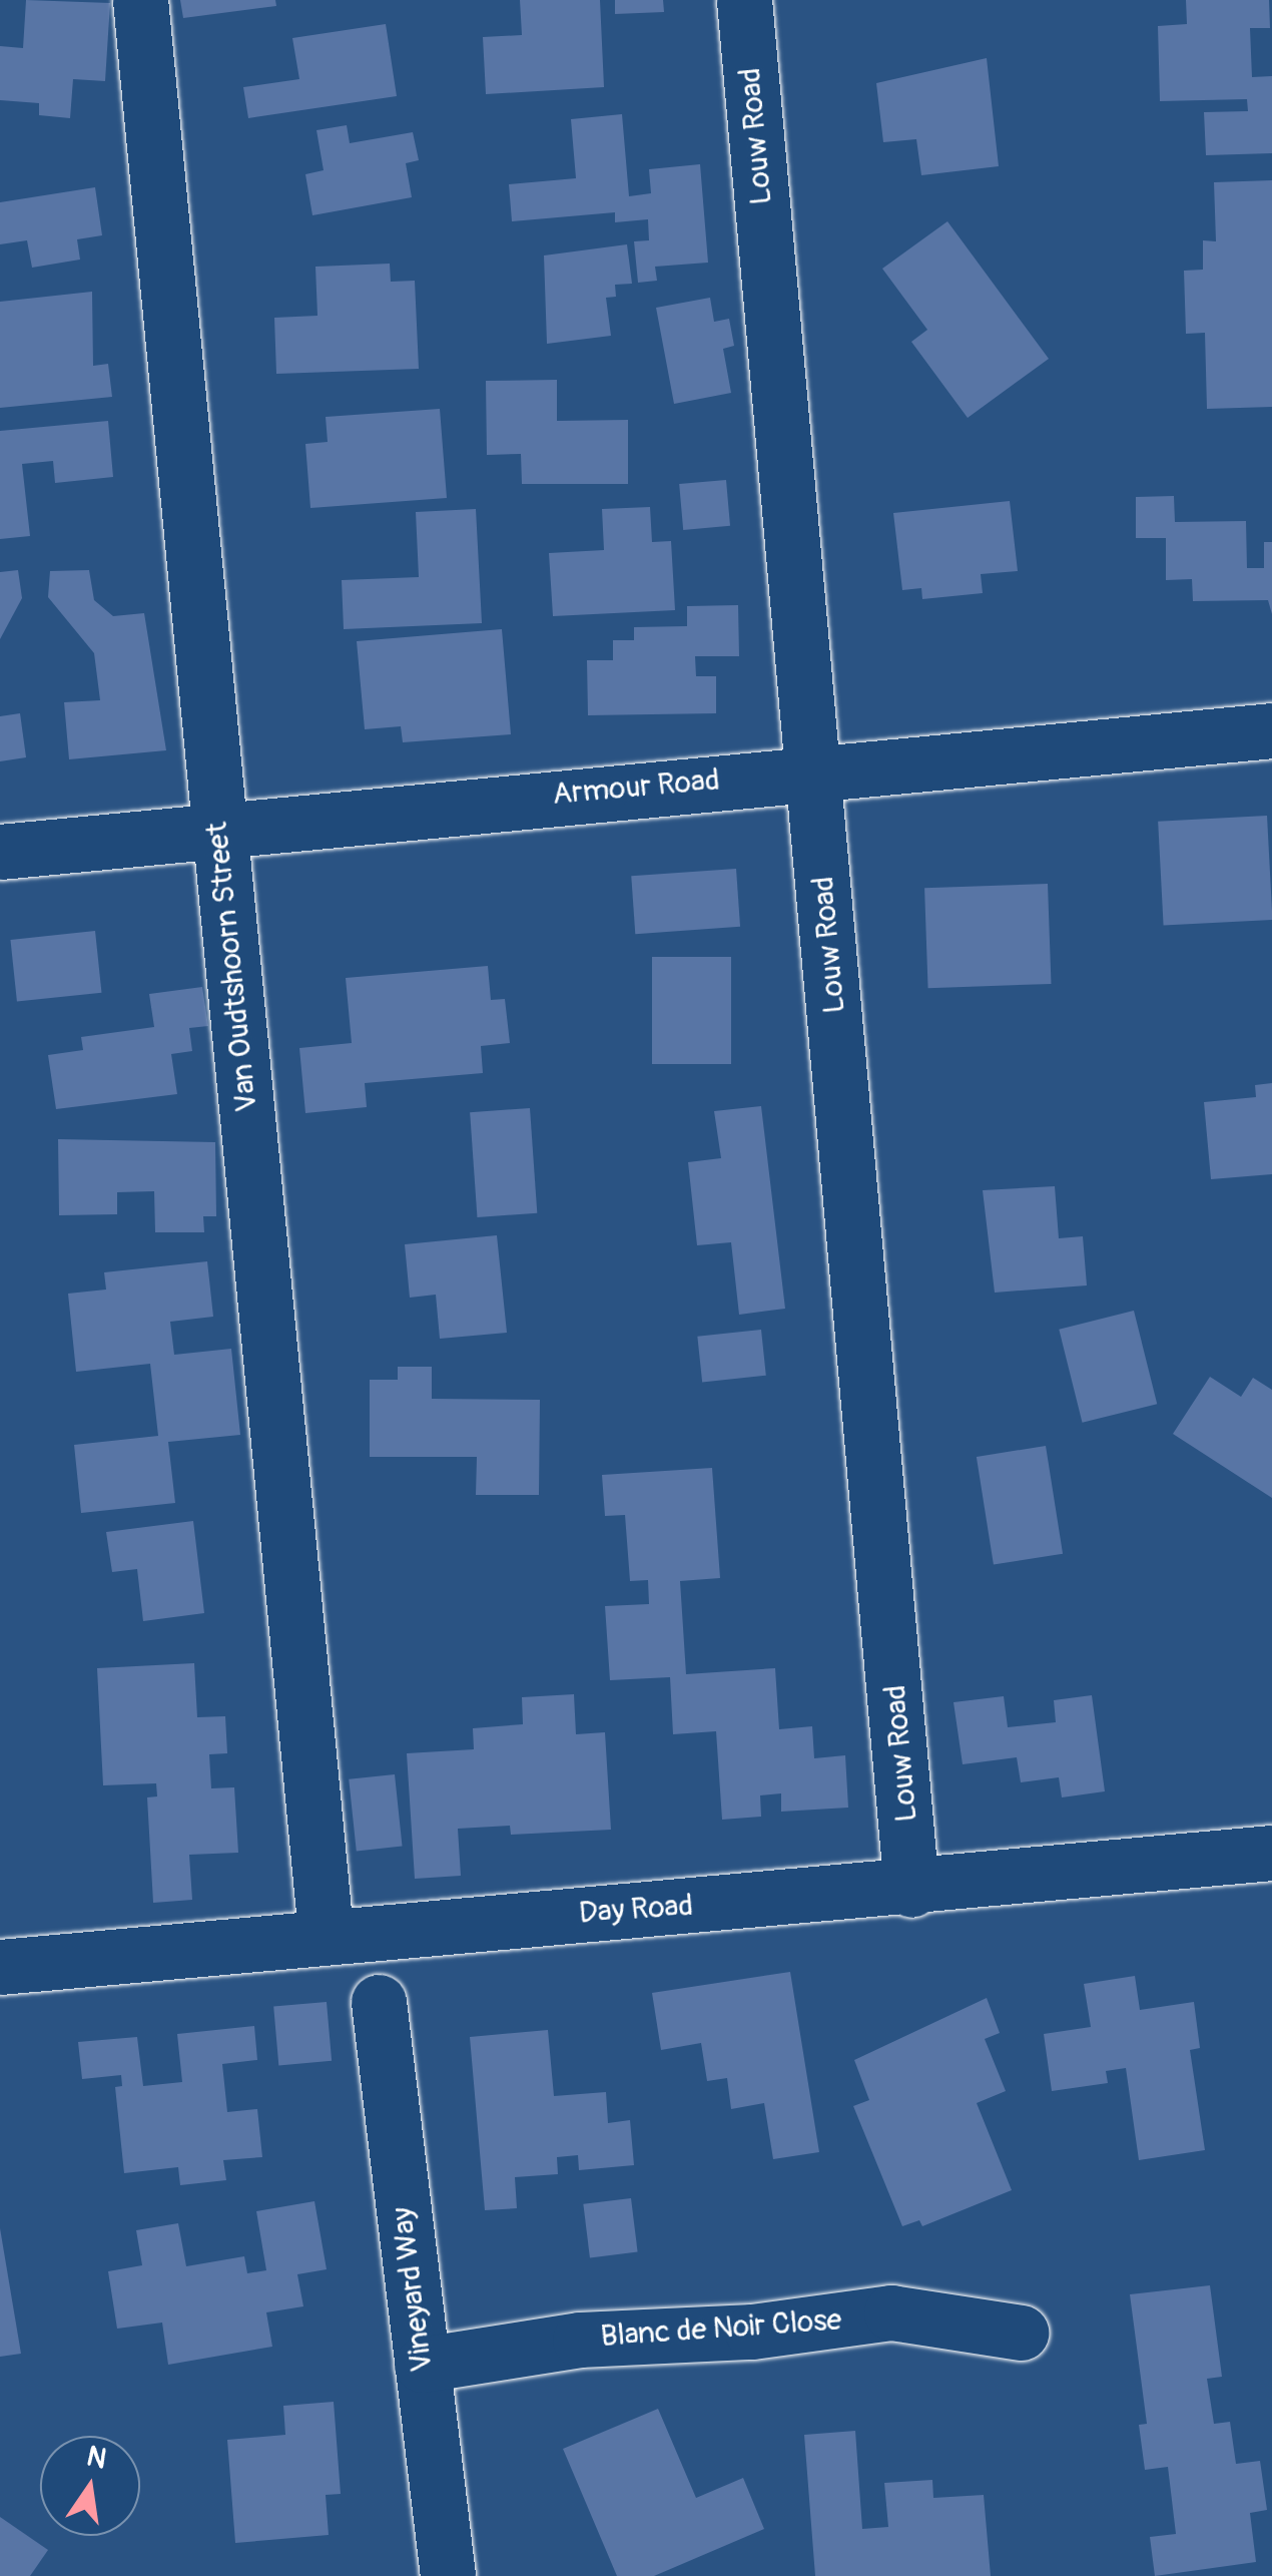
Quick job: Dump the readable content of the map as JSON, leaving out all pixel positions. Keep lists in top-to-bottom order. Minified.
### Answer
{"streets":{"street":["Louw Road","Armour Road","Van Oudtshoorn Street","Day Road","Vineyard Way","Blanc de Noir Close"]},"crossings":[["Louw Road","Armour Road"],["Louw Road","Day Road"],["Armour Road","Van Oudtshoorn Street"],["Van Oudtshoorn Street","Day Road"],["Vineyard Way","Blanc de Noir Close"]],"north":"top"}
